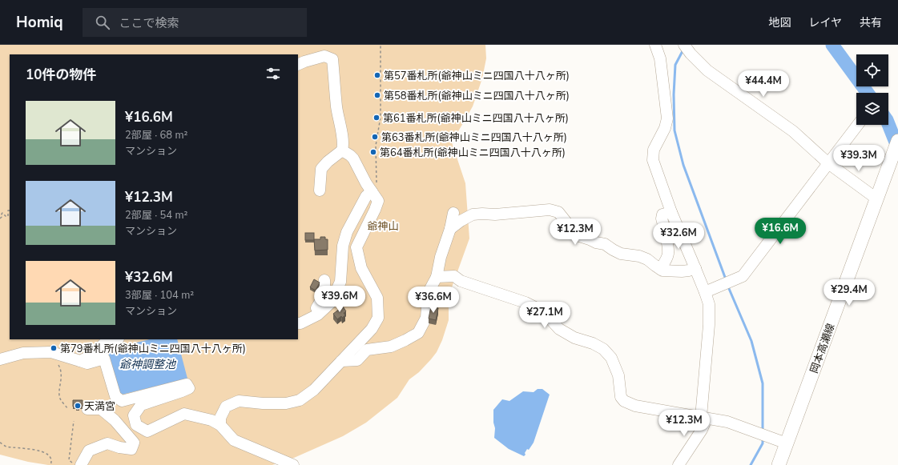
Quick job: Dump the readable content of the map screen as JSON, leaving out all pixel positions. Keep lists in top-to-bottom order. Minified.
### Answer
{"streets":{"main road":["岡本高瀬線"]},"water":["爺神調整池"],"parks":["爺神山"],"places":["第57番札所(爺神山ミニ四国八十八ヶ所)","第58番札所(爺神山ミニ四国八十八ヶ所)","第61番札所(爺神山ミニ四国八十八ヶ所)","第63番札所(爺神山ミニ四国八十八ヶ所)","第64番札所(爺神山ミニ四国八十八ヶ所)","第79番札所(爺神山ミニ四国八十八ヶ所)","天満宮"],"page":{"header":"Homiq","search":"ここで検索","nav":["地図","レイヤ","共有"],"heading":"10件の物件","price":["¥44.4M","¥39.3M","¥16.6M","¥12.3M","¥32.6M","¥29.4M","¥39.6M","¥36.6M","¥27.1M","¥12.3M"],"list":[{"name":"¥16.6M","note":"2部屋 · 68 m² · マンション"},{"name":"¥12.3M","note":"2部屋 · 54 m² · マンション"},{"name":"¥32.6M","note":"3部屋 · 104 m² · マンション"}]}}
